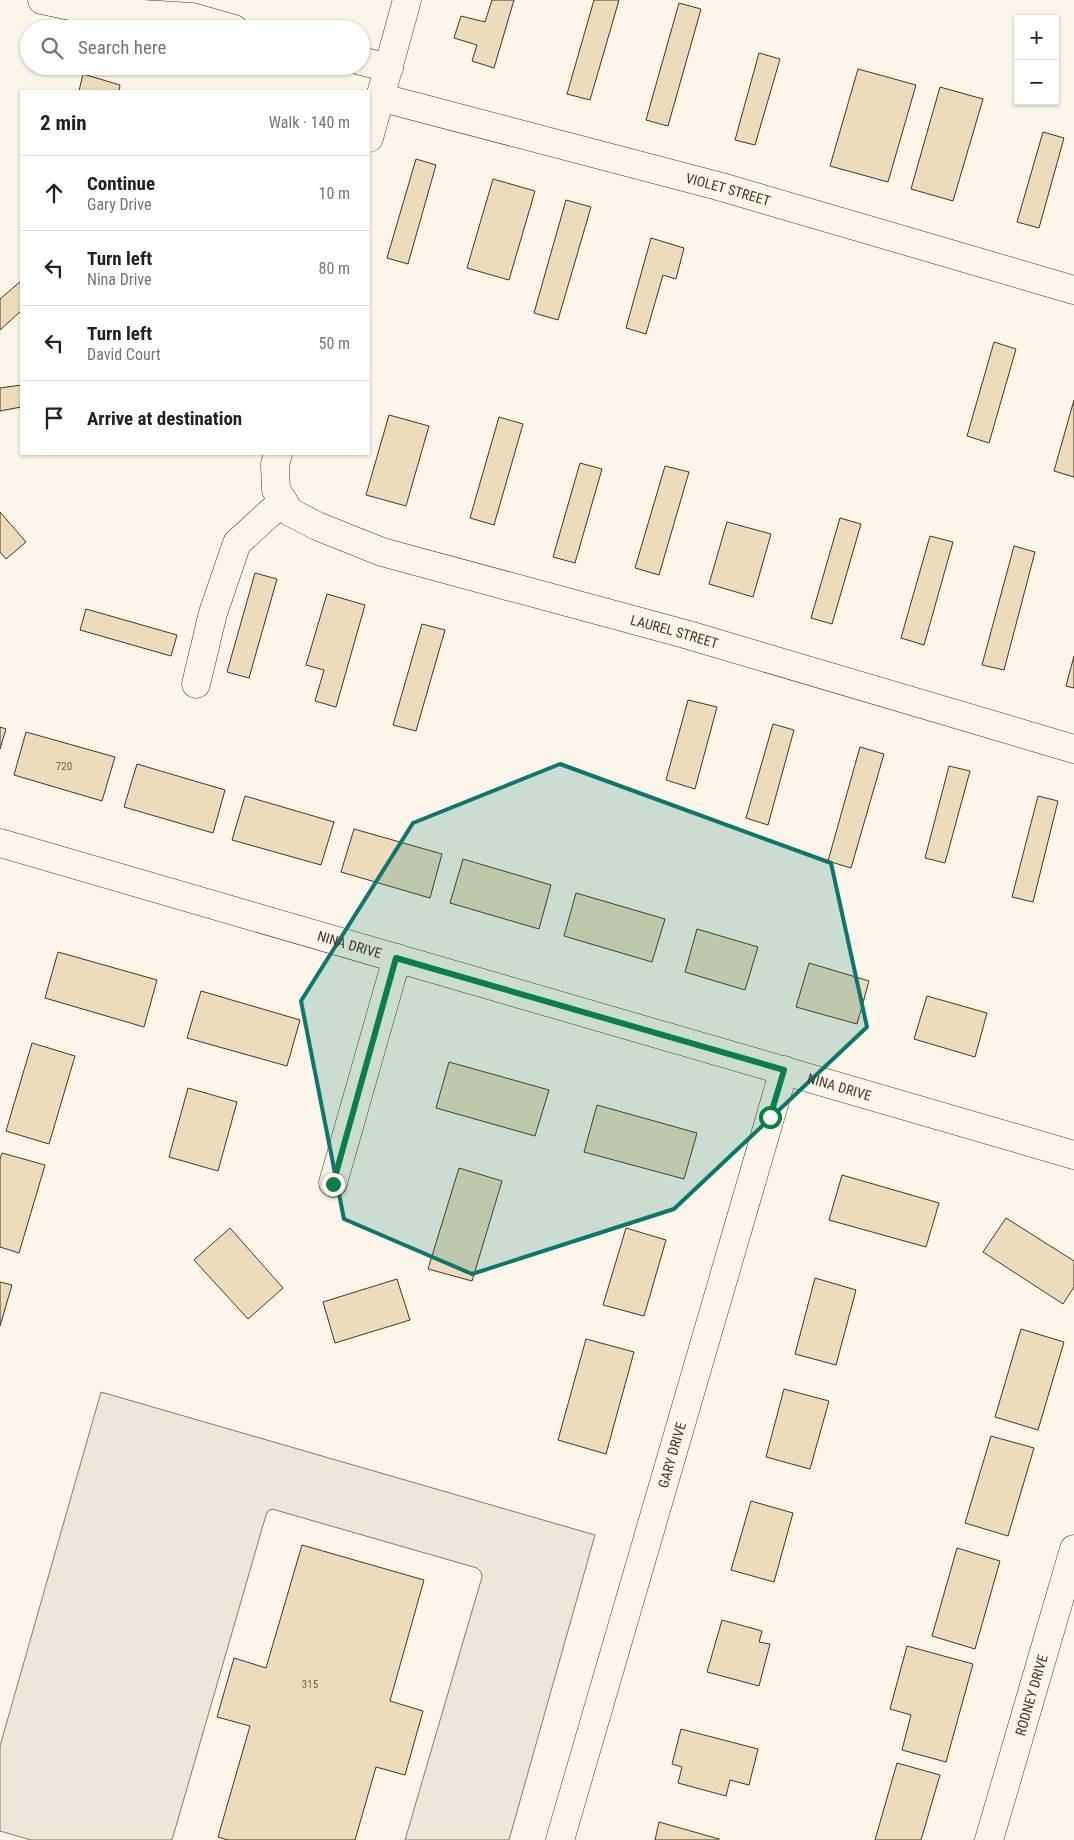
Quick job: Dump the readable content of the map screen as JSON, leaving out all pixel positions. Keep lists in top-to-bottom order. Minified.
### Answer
{"streets":{"street":["VIOLET STREET","LAUREL STREET","NINA DRIVE","GARY DRIVE","RODNEY DRIVE"]},"crossings":[["NINA DRIVE","GARY DRIVE"]],"house_numbers":["720","315"],"page":{"map_buttons":["+","−"],"search":"Search here","heading":["2 min","Walk · 140 m"],"list":[["Continue","Gary Drive","10 m"],["Turn left","Nina Drive","80 m"],["Turn left","David Court","50 m"],"Arrive at destination"]}}
